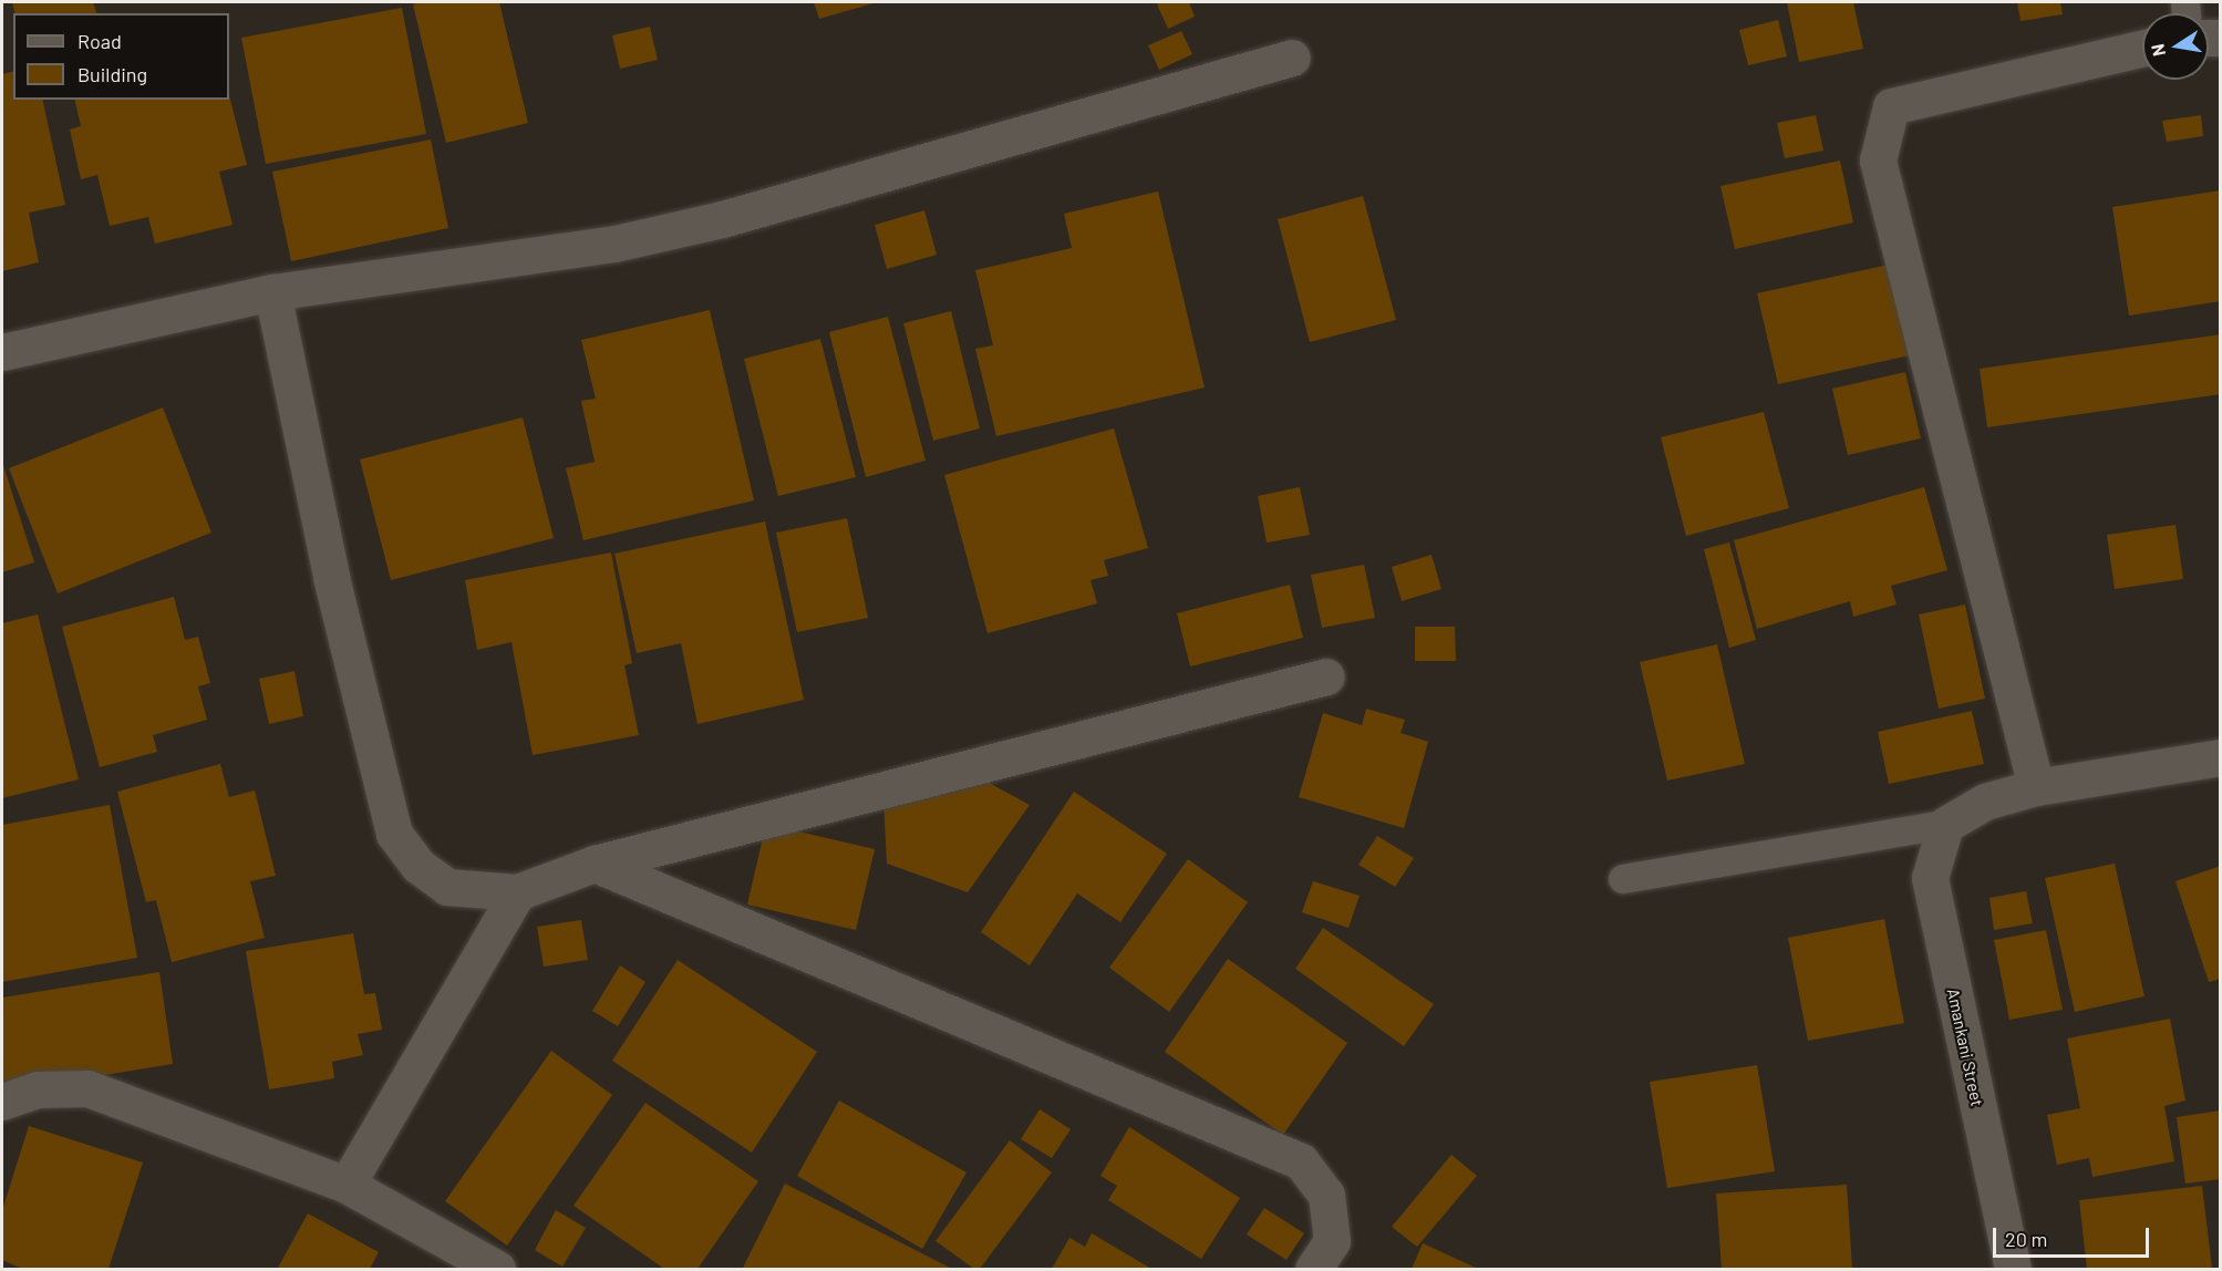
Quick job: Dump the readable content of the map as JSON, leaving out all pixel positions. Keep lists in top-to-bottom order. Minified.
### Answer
{"streets":{"street":["Amankani Street"]},"legend":["Road","Building"],"scale_bar":"20 m","north":"left"}
